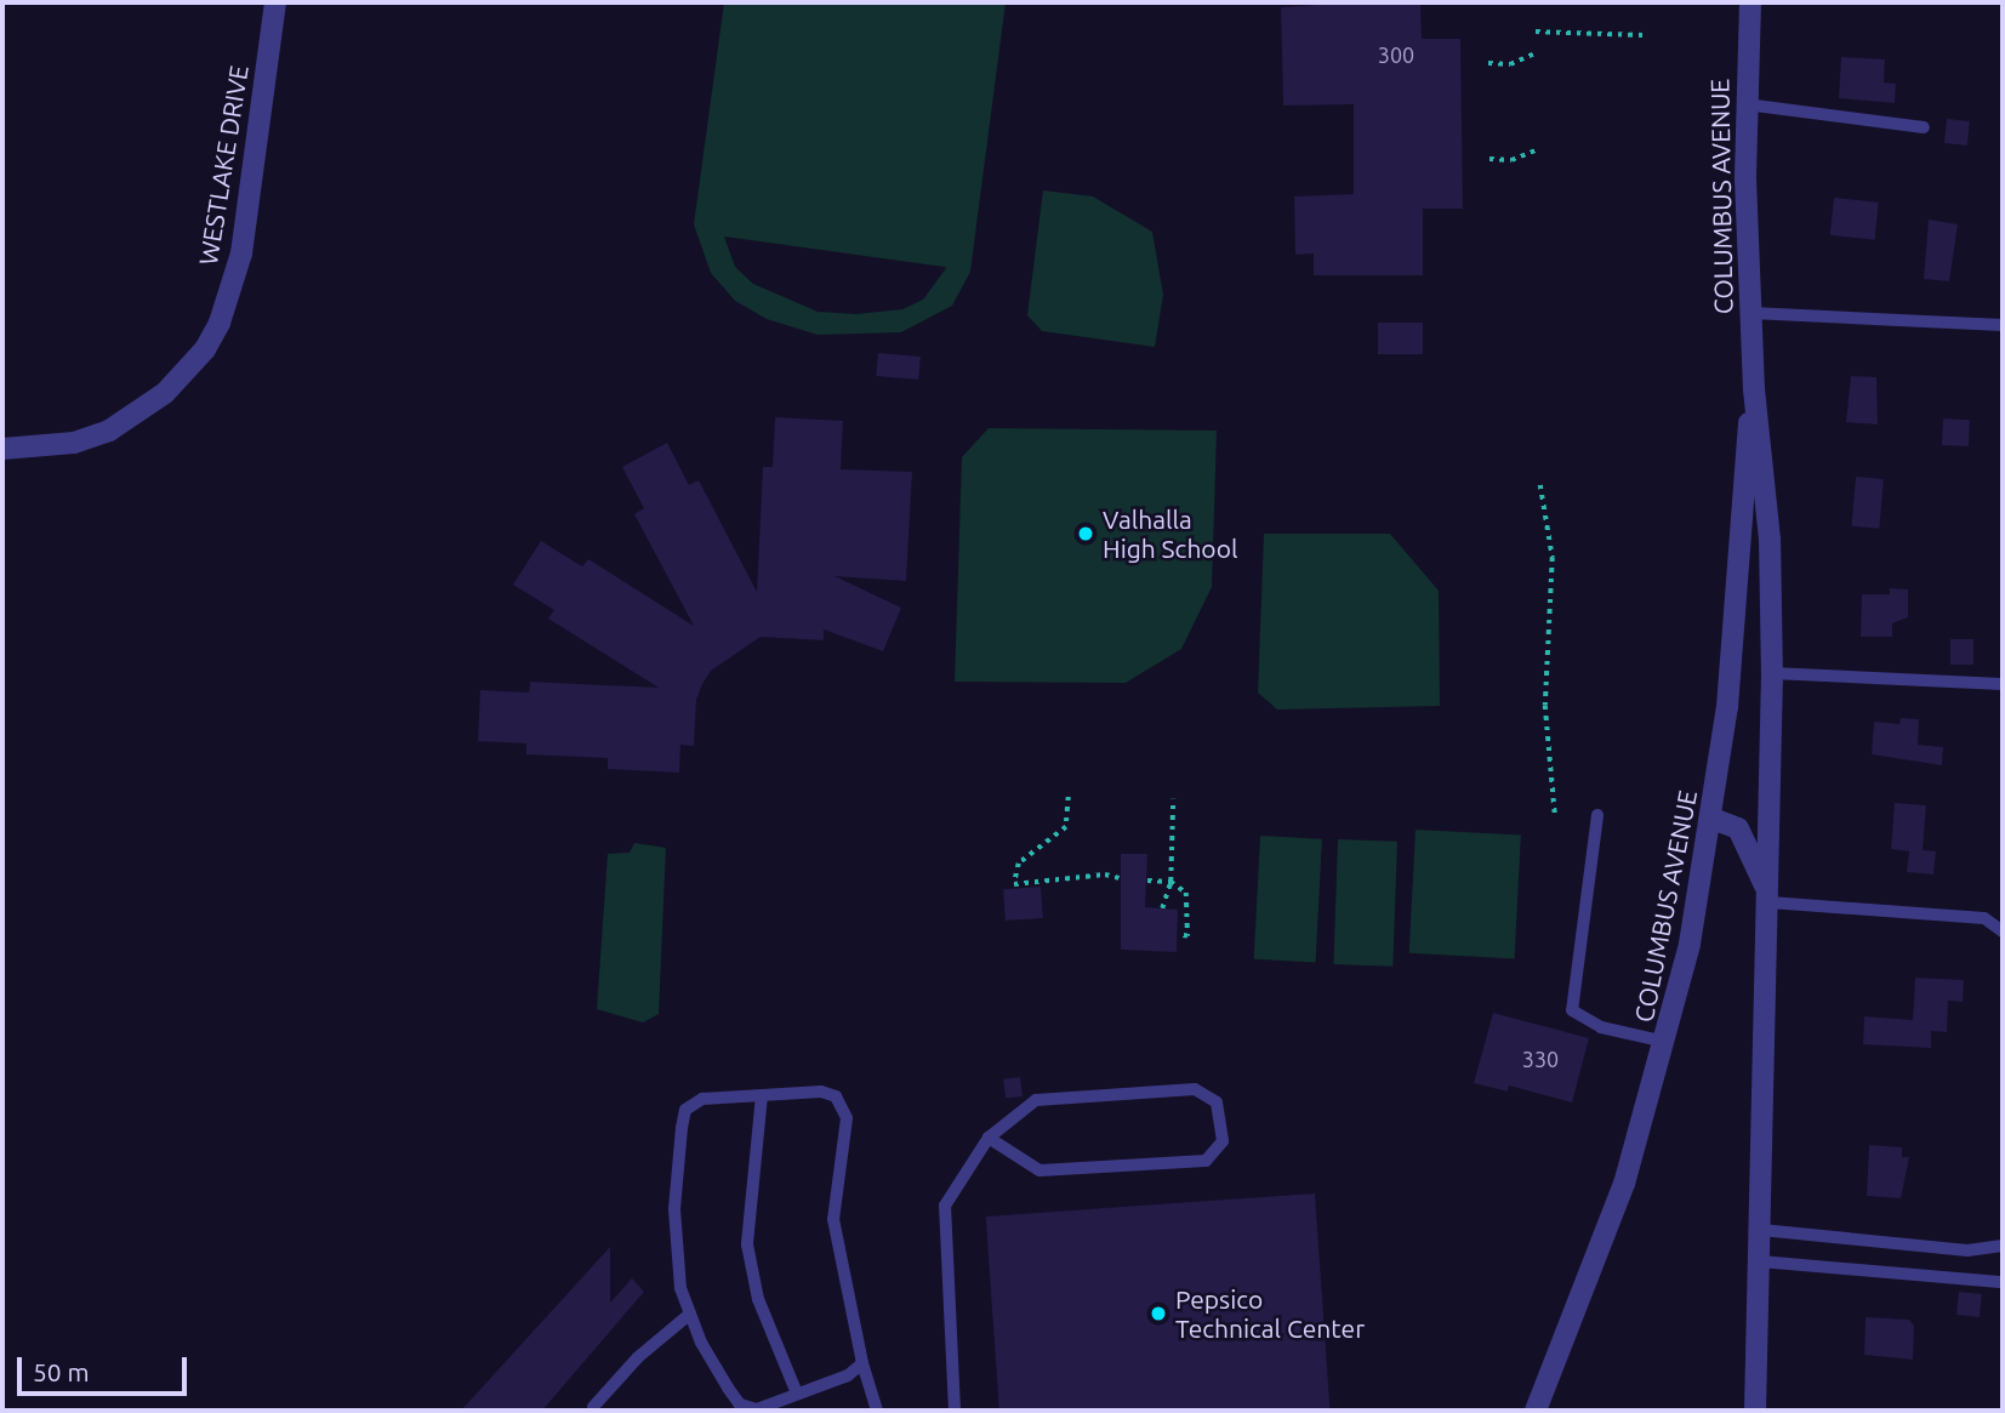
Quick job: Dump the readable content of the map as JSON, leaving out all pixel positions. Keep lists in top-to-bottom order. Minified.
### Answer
{"streets":{"street":["WESTLAKE DRIVE","COLUMBUS AVENUE"]},"places":["Valhalla High School","Pepsico Technical Center"],"house_numbers":["300","330"],"scale_bar":"50 m"}
